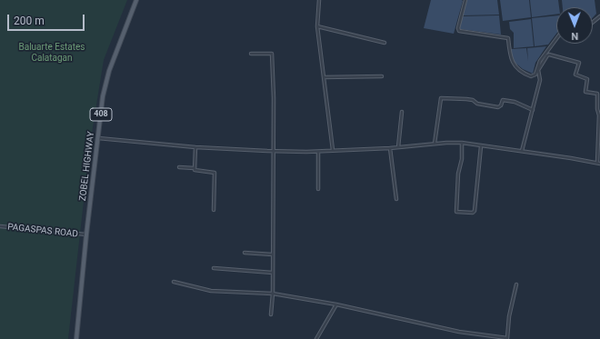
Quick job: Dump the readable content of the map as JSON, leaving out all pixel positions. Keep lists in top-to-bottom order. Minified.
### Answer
{"streets":{"main road":["408","ZOBEL HIGHWAY"],"street":["PAGASPAS ROAD"]},"crossings":[["ZOBEL HIGHWAY","PAGASPAS ROAD"]],"parks":["Baluarte Estates Calatagan"],"scale_bar":"200 m","north":"bottom"}
